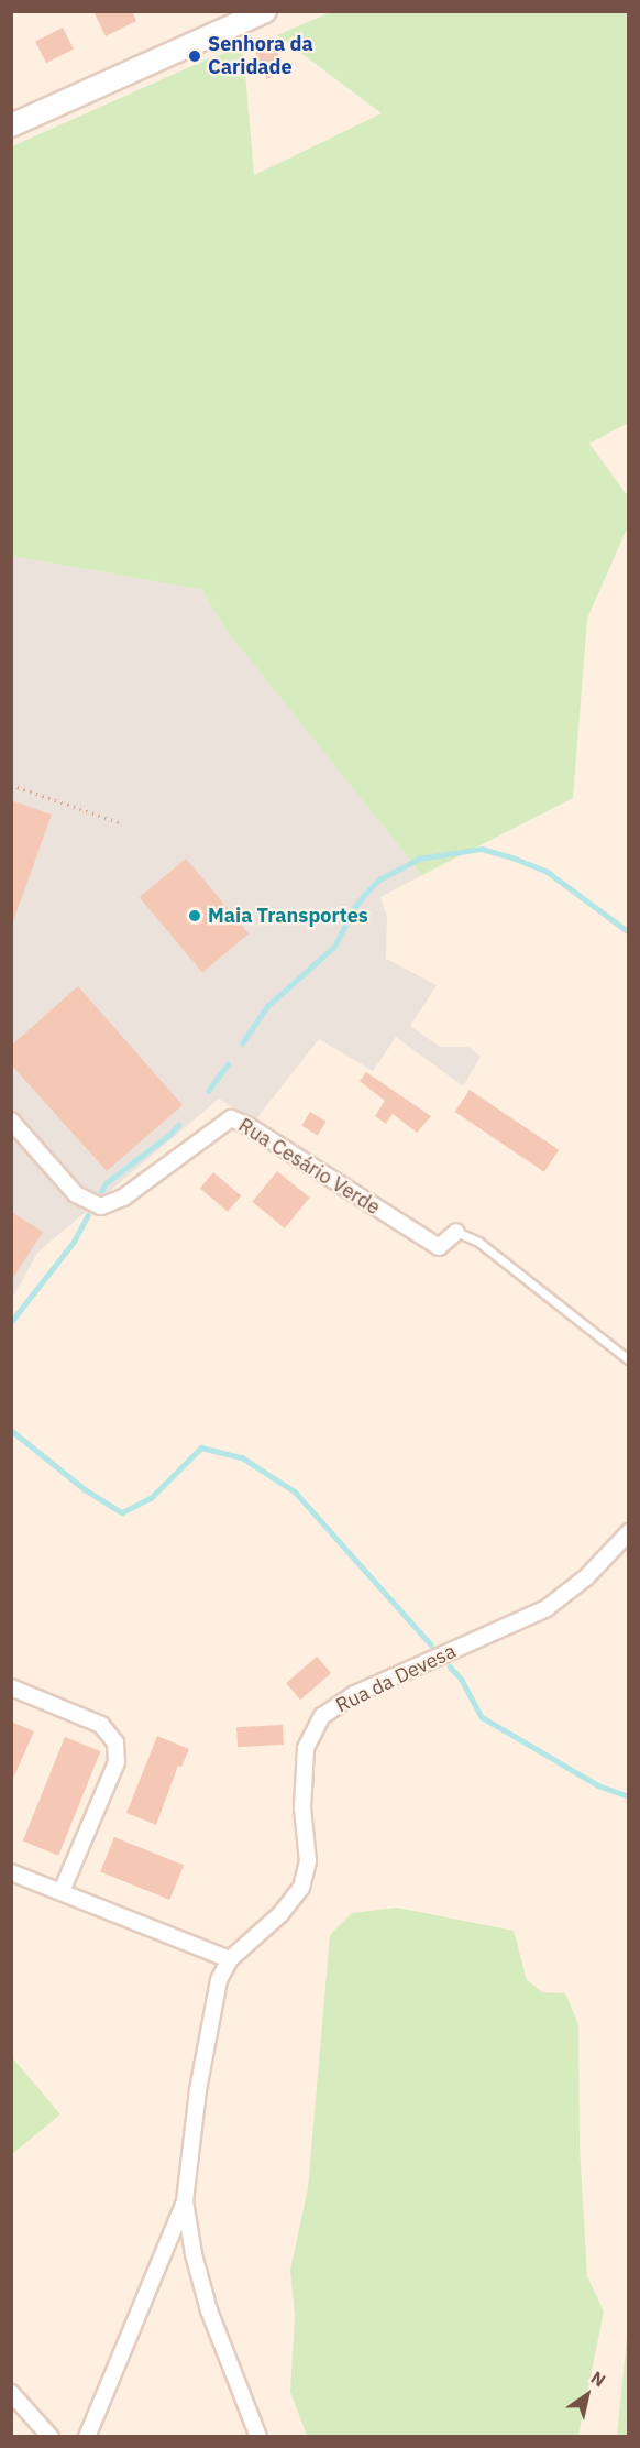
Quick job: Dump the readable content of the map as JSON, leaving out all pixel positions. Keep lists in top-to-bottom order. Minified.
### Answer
{"streets":{"street":["Rua Cesário Verde","Rua da Devesa"]},"places":["Senhora da Caridade","Maia Transportes"],"north":"top right"}
